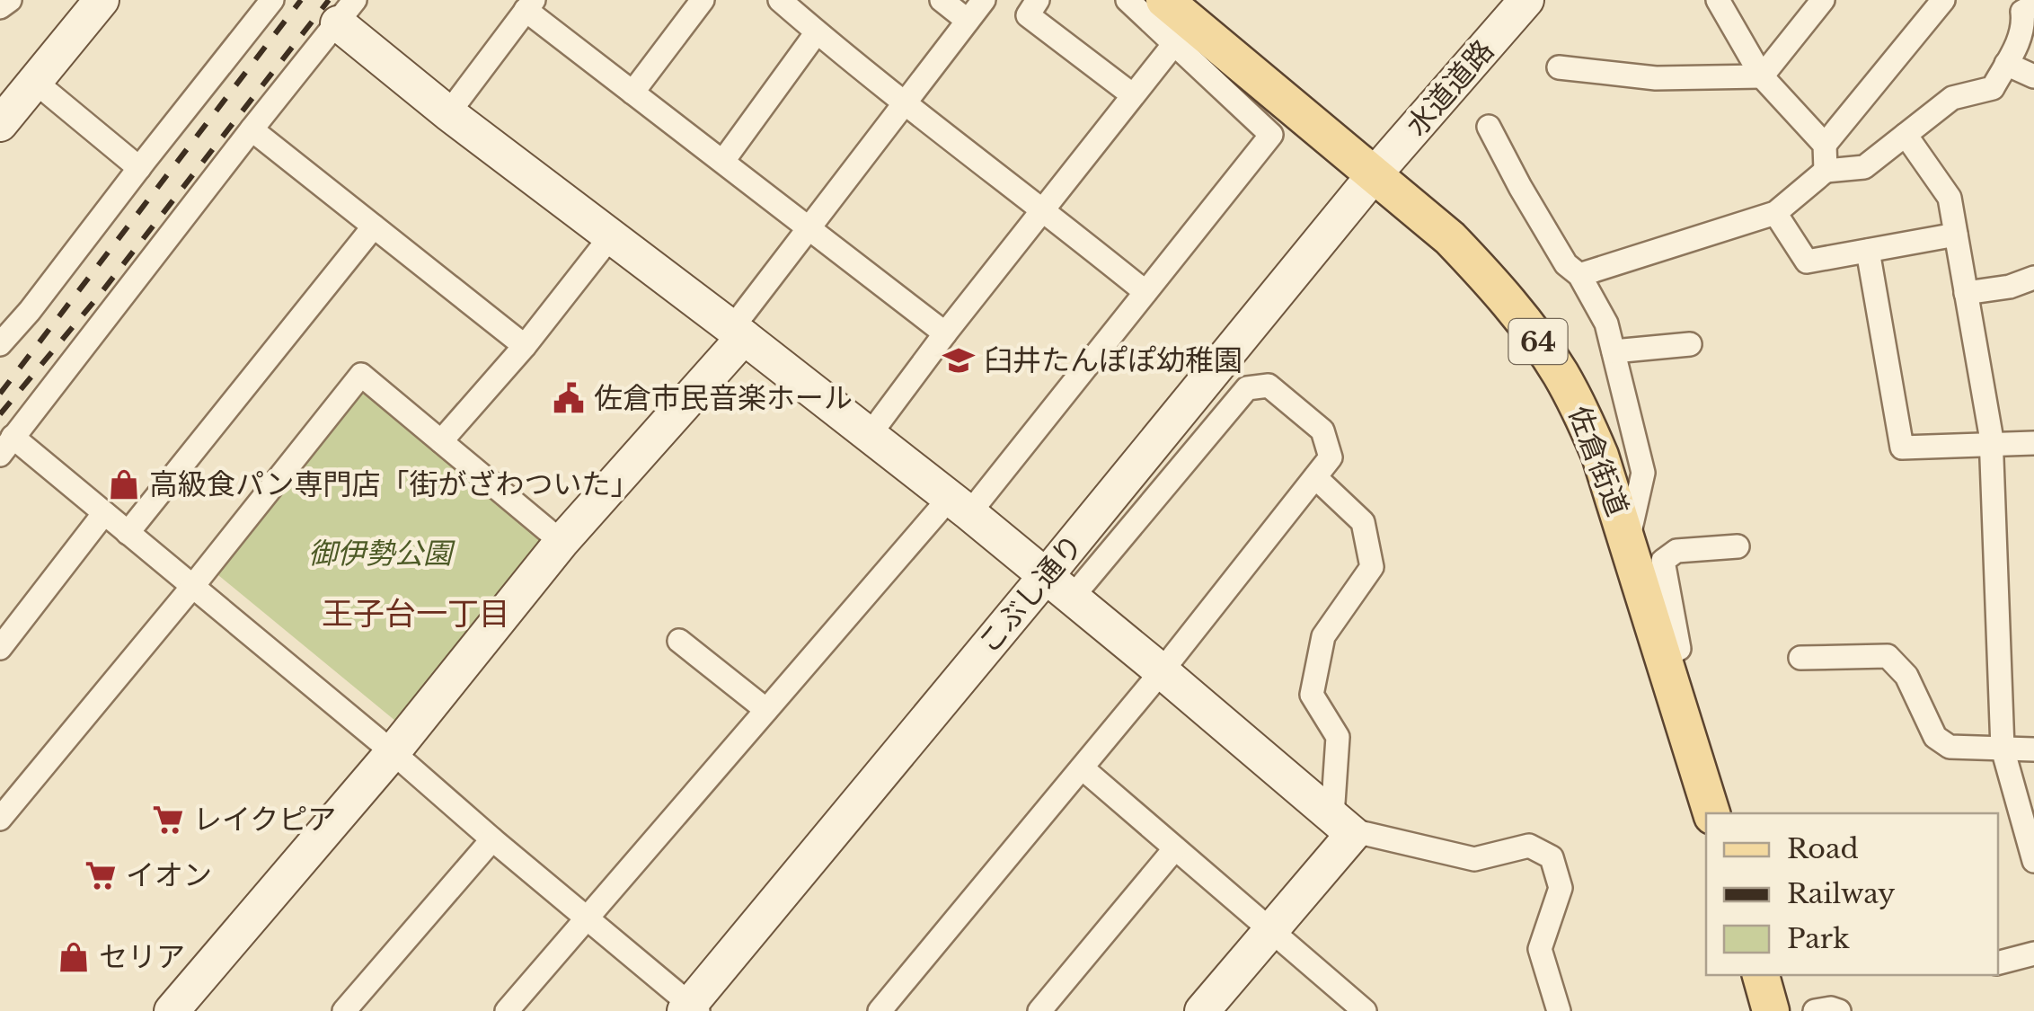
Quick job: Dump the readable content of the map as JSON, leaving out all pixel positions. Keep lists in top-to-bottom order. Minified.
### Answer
{"streets":{"main road":["64","佐倉街道"],"street":["水道道路","こぶし通り"]},"crossings":[["水道道路","佐倉街道"],["水道道路","こぶし通り"],["佐倉街道","こぶし通り"]],"districts":["王子台一丁目"],"parks":["御伊勢公園"],"places":{"school or university":["臼井たんぽぽ幼稚園"],"public building":["佐倉市民音楽ホール"],"shop":["高級食パン専門店「街がざわついた」","セリア"],"supermarket":["レイクピア","イオン"]},"legend":["Road","Railway","Park"]}
